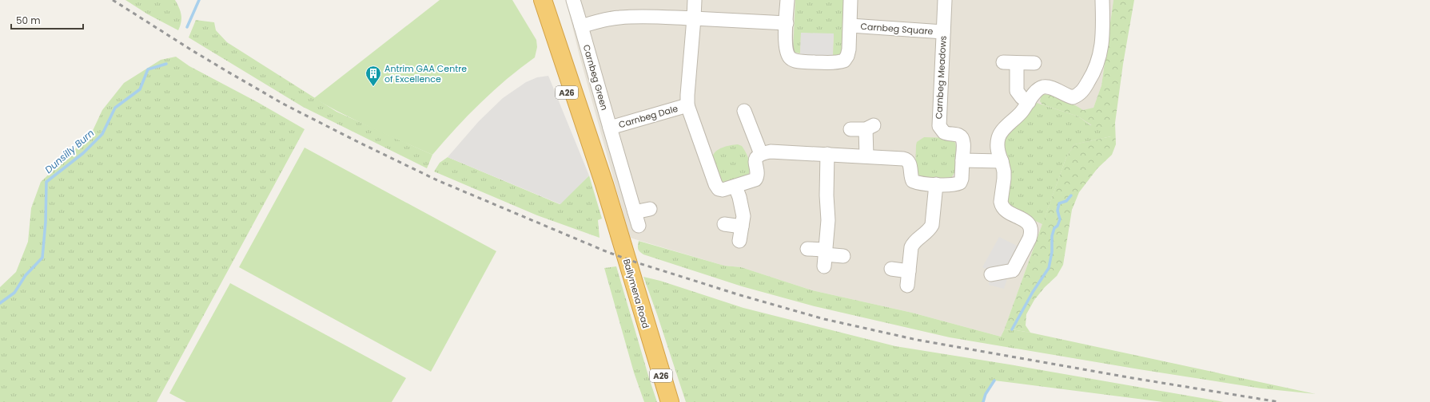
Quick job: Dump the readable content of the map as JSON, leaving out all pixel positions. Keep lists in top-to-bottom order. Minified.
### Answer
{"streets":{"highway":["A26","Ballymena Road"],"street":["Carnbeg Square","Carnbeg Green","Carnbeg Meadows","Carnbeg Dale"]},"crossings":[["Carnbeg Square","Carnbeg Meadows"],["Carnbeg Green","Carnbeg Dale"]],"water":["Dunsilly Burn"],"places":{"building":["Antrim GAA Centre of Excellence"]},"scale_bar":"50 m"}
